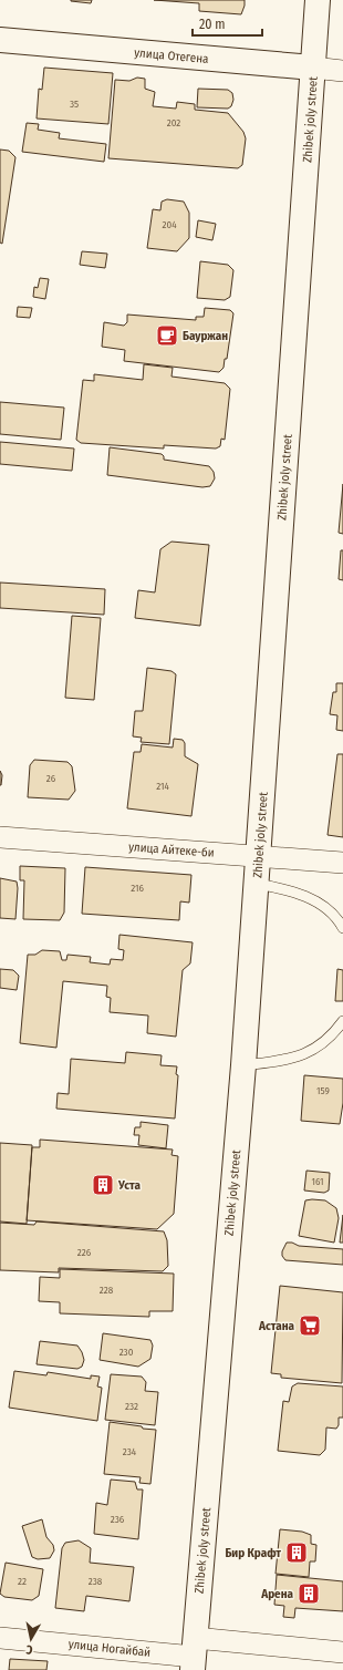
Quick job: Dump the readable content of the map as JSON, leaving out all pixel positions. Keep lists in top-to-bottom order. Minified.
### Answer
{"streets":{"main road":["улица Отегена","Zhibek joly street"],"street":["улица Айтеке-би","улица Ногайбай"]},"crossings":[["улица Отегена","Zhibek joly street"],["Zhibek joly street","улица Айтеке-би"],["Zhibek joly street","улица Ногайбай"]],"places":{"cafe":["Бауржан"],"building":["Уста","Бир Крафт","Арена"],"supermarket":["Астана"]},"house_numbers":["35","202","204","26","214","216","159","161","226","228","230","232","234","236","22","238"],"scale_bar":"20 m","north":"bottom"}
